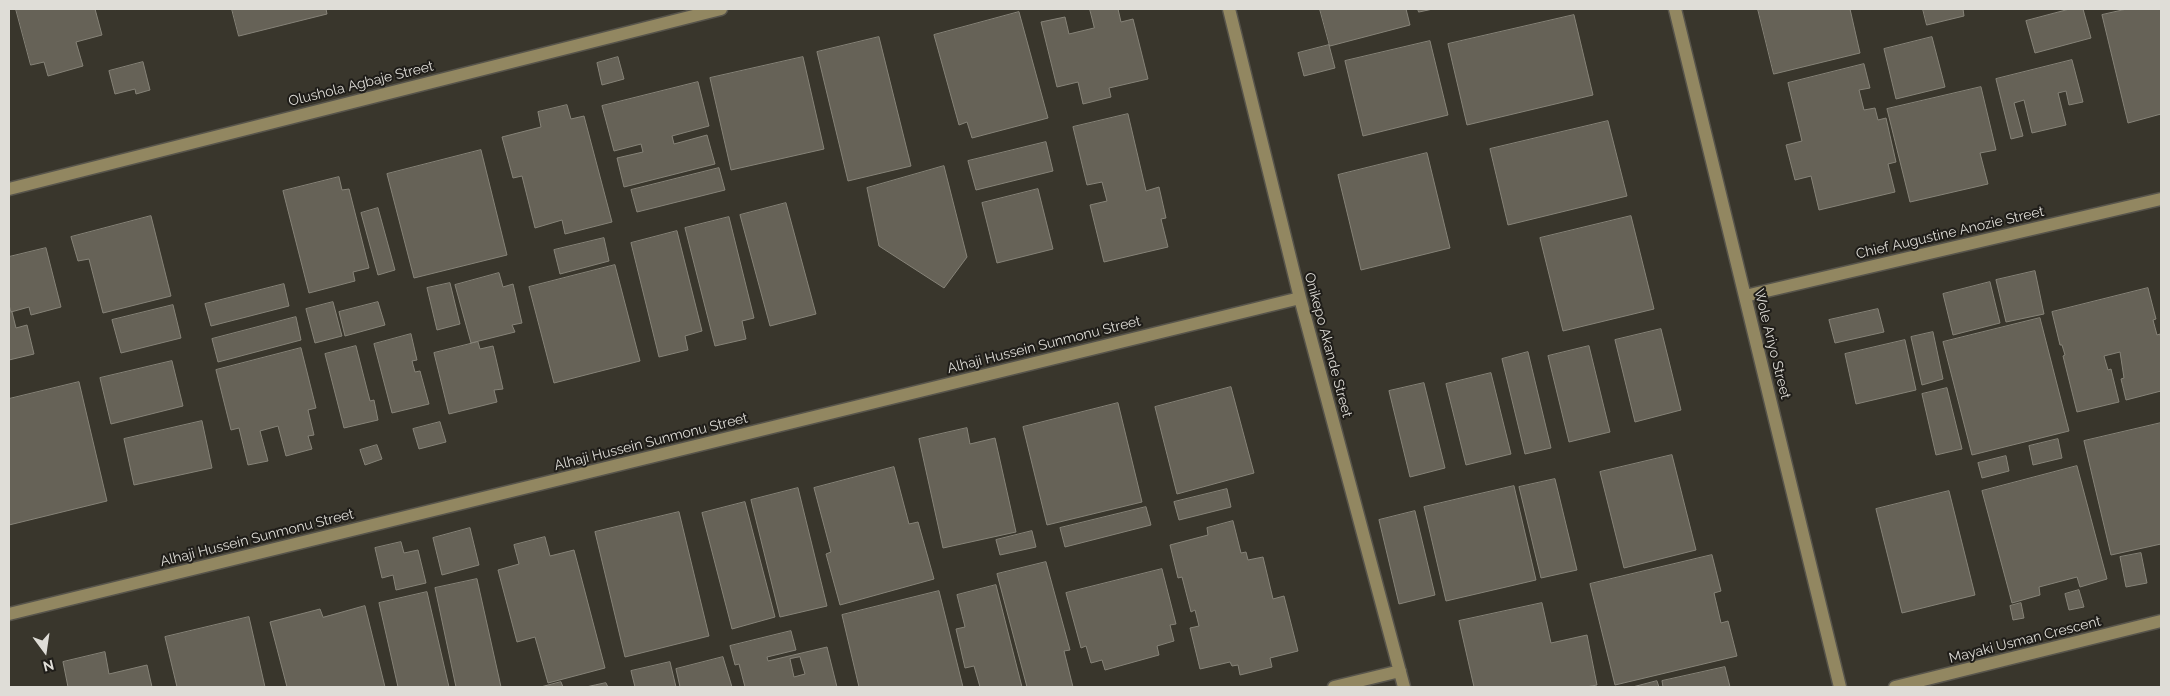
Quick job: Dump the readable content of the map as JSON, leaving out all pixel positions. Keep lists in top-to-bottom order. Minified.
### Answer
{"streets":{"street":["Olushola Agbaje Street","Chief Augustine Anozie Street","Wole Ariyo Street","Alhaji Hussein Sunmonu Street","Onikepo Akande Street","Mayaki Usman Crescent"]},"crossings":[["Chief Augustine Anozie Street","Wole Ariyo Street"],["Alhaji Hussein Sunmonu Street","Onikepo Akande Street"]],"north":"bottom"}
